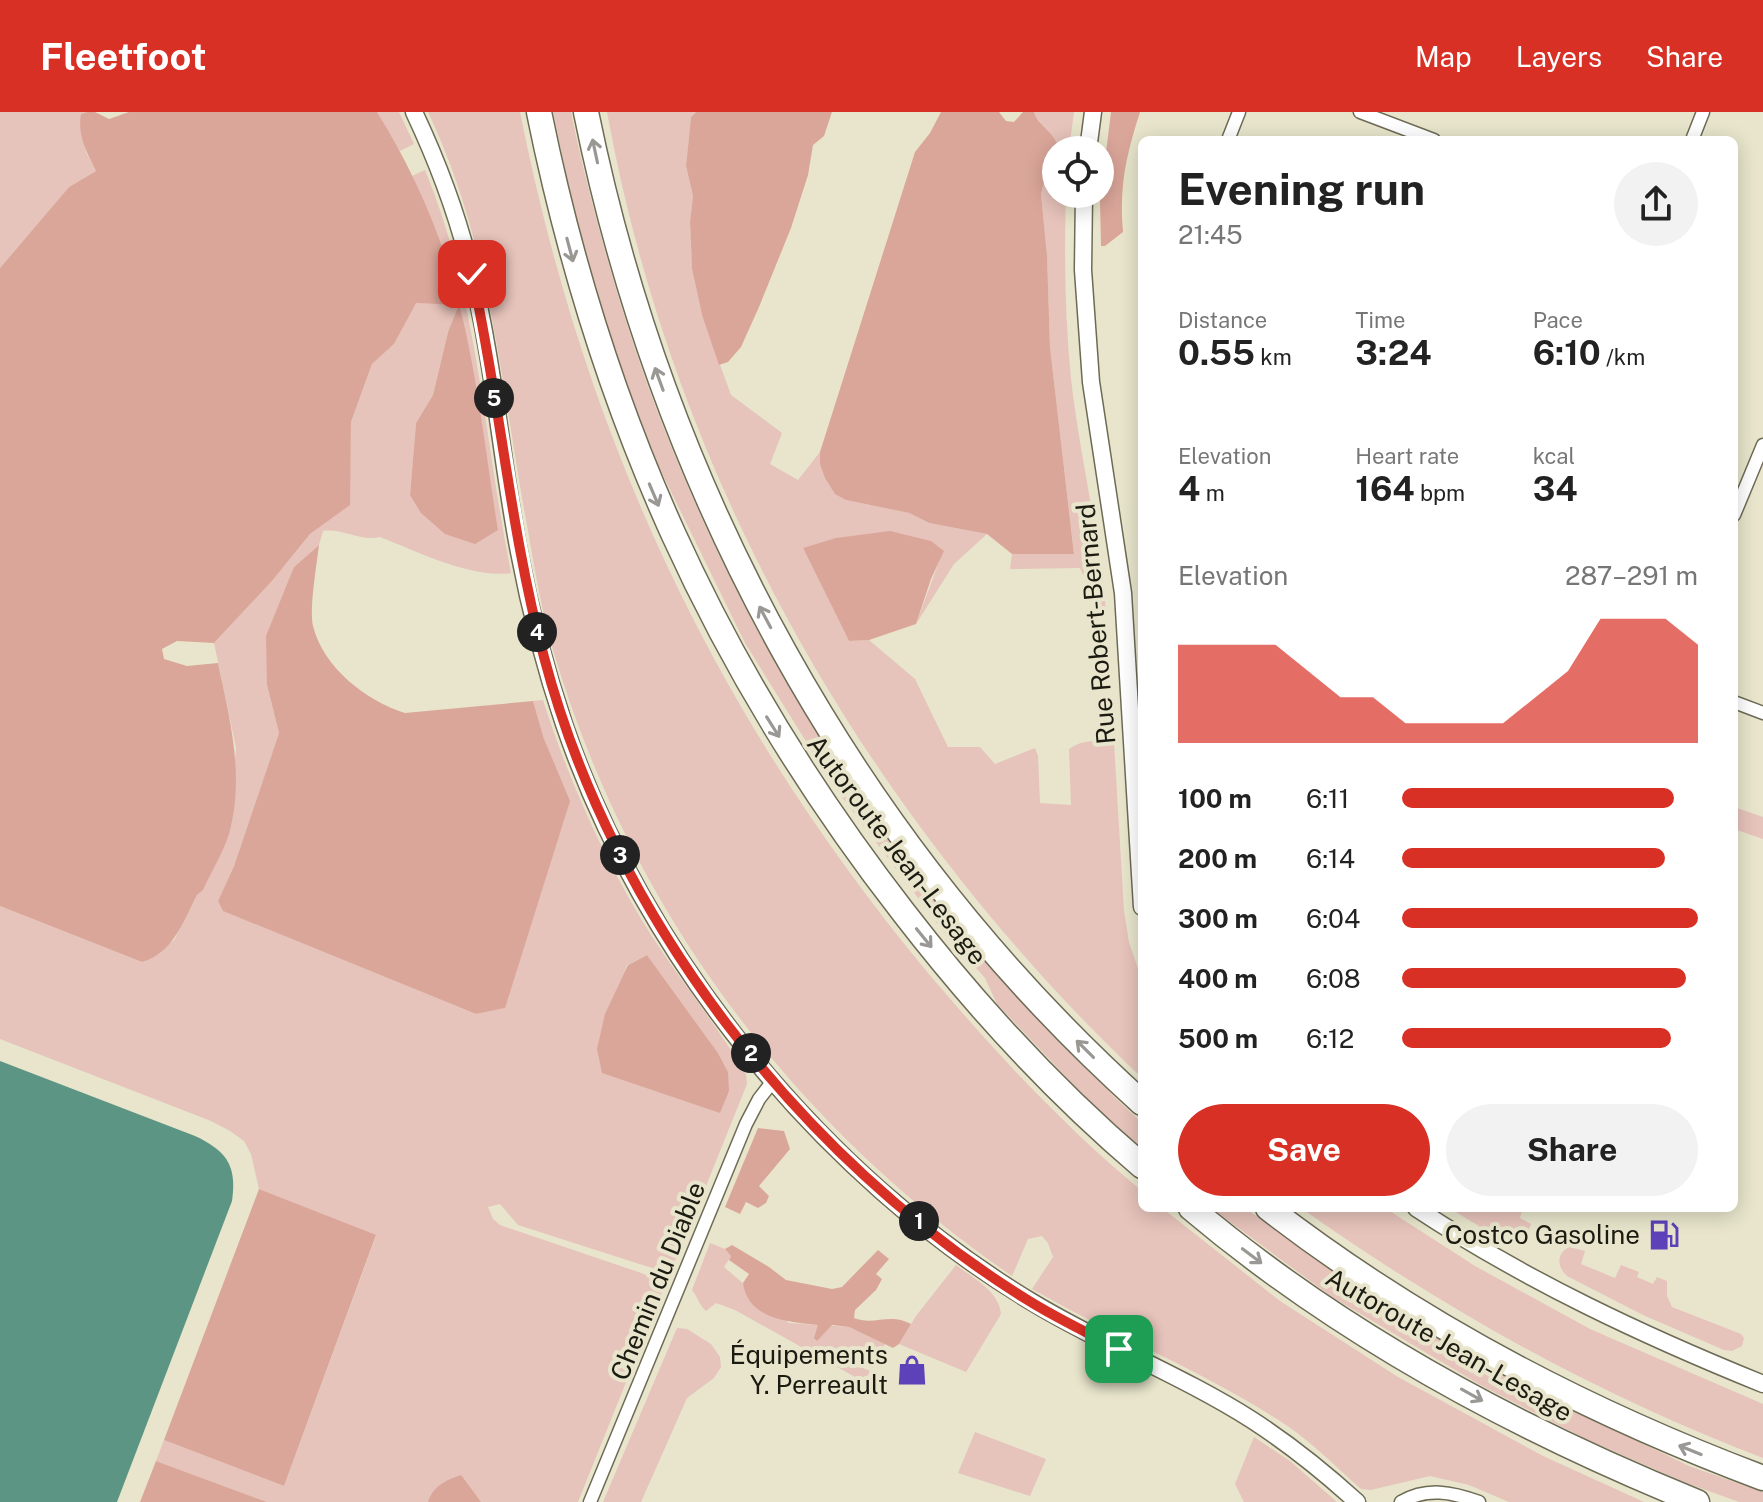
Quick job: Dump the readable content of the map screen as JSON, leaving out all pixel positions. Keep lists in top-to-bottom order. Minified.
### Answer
{"streets":{"highway":["Autoroute Jean-Lesage"],"street":["Rue Robert-Bernard","Chemin du Diable"]},"places":{"fuel station":["Costco Gasoline"],"shop":["Équipements Y. Perreault"]},"page":{"header":"Fleetfoot","nav":["Map","Layers","Share"],"heading":["Evening run","21:45"],"stats":[["Distance","0.55 km"],["Time","3:24"],["Pace","6:10 /km"],["Elevation","4 m"],["Heart rate","164 bpm"],["kcal","34"]],"pins":["5","4","3","2","1"],"chart":["Elevation","287–291 m"],"list":[{"name":"100 m","note":"6:11"},{"name":"200 m","note":"6:14"},{"name":"300 m","note":"6:04"},{"name":"400 m","note":"6:08"},{"name":"500 m","note":"6:12"}],"buttons":["Save","Share"]}}
